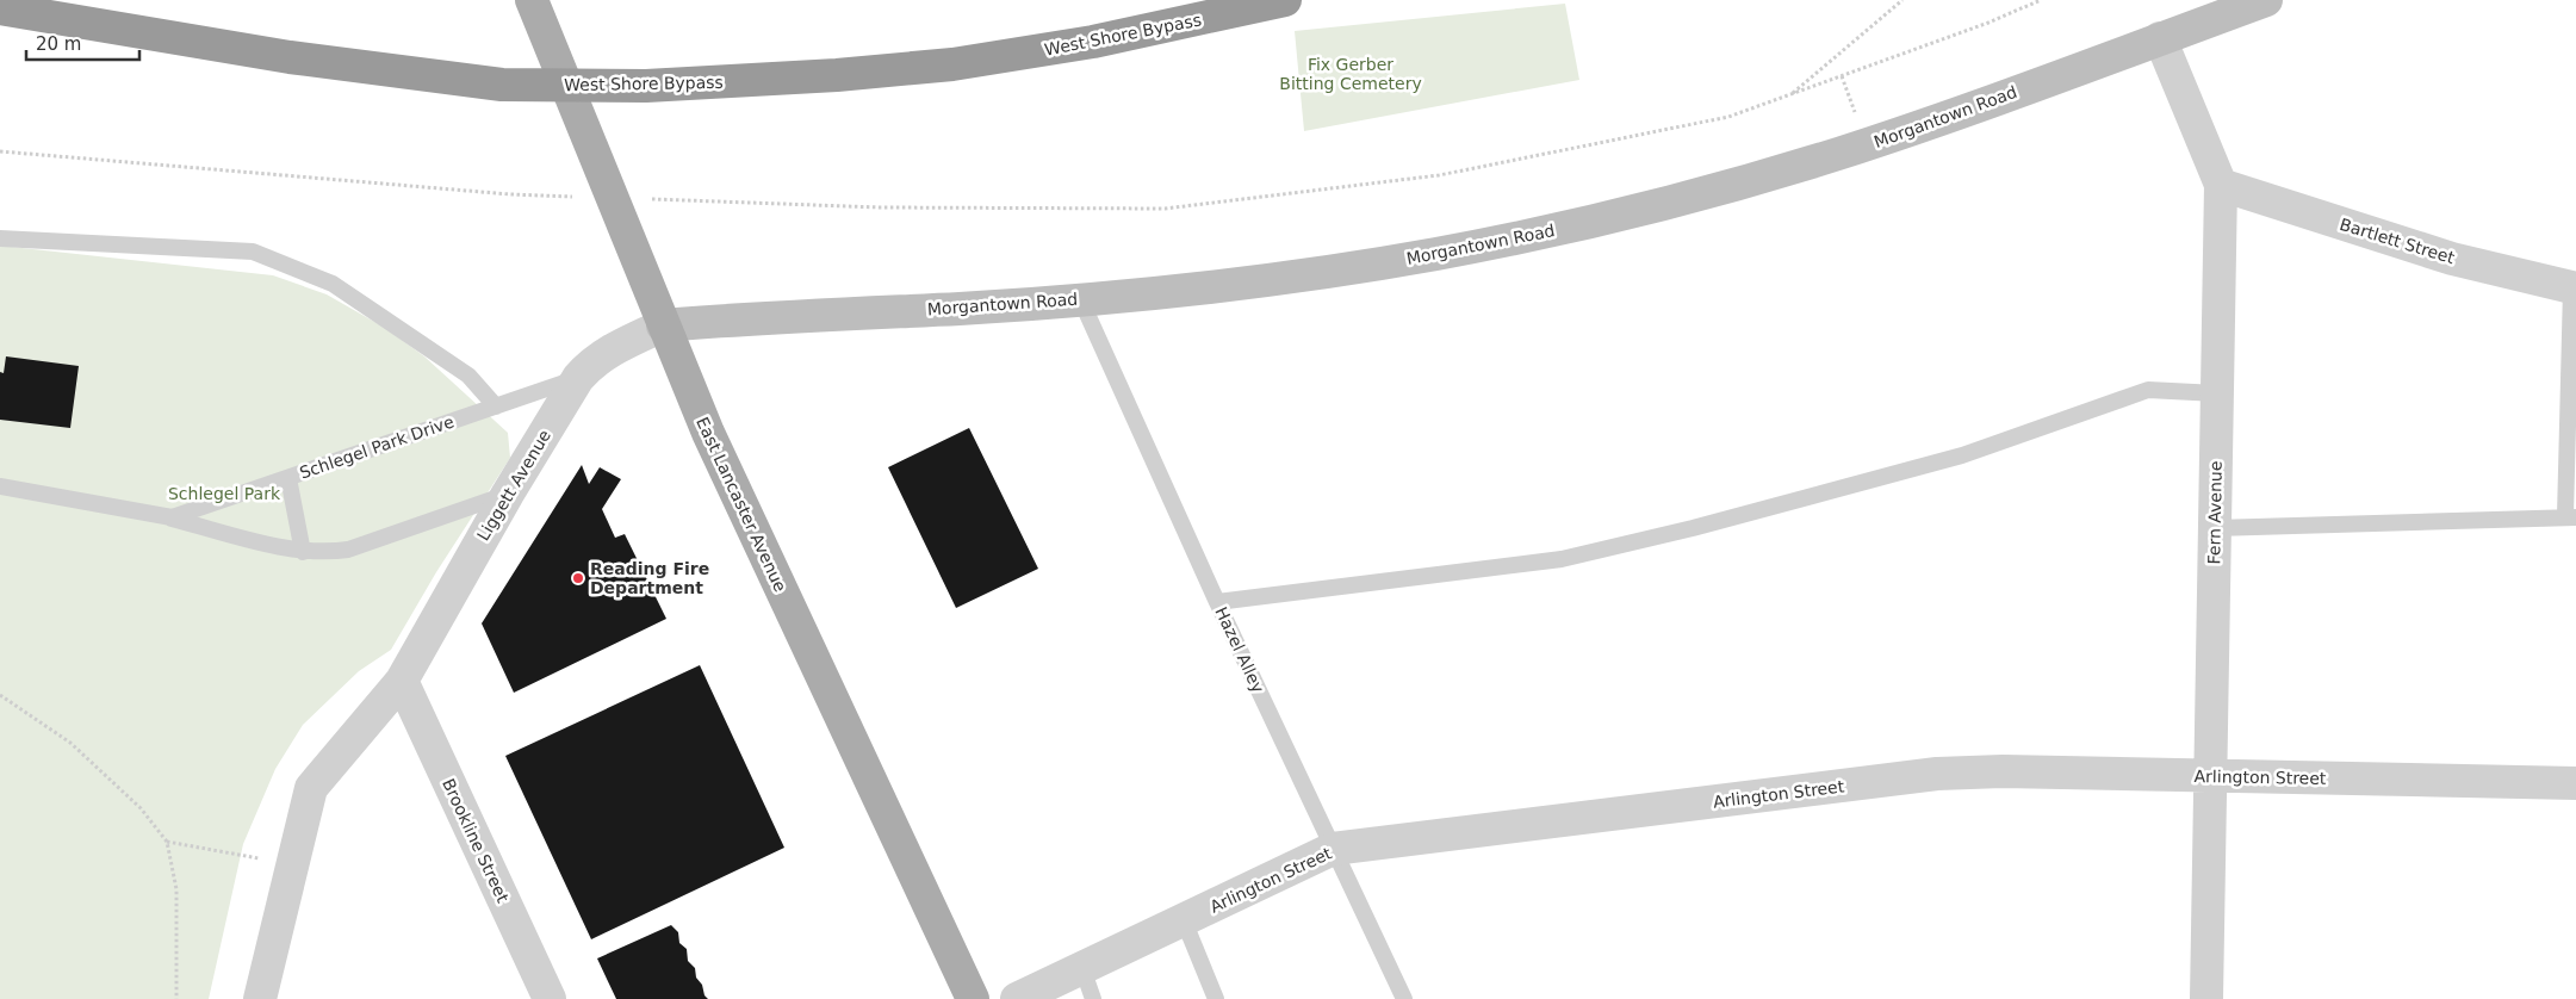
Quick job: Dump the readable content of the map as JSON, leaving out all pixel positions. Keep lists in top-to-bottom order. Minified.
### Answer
{"streets":{"highway":["West Shore Bypass"],"main road":["Morgantown Road","East Lancaster Avenue"],"street":["Bartlett Street","Liggett Avenue","Fern Avenue","Arlington Street","Brookline Street"],"lane":["Schlegel Park Drive","Hazel Alley"]},"crossings":[["Morgantown Road","Liggett Avenue"],["Morgantown Road","East Lancaster Avenue"],["Morgantown Road","Fern Avenue"],["Morgantown Road","Hazel Alley"],["Bartlett Street","Fern Avenue"],["Schlegel Park Drive","Liggett Avenue"],["Liggett Avenue","East Lancaster Avenue"],["Liggett Avenue","Brookline Street"],["Fern Avenue","Arlington Street"],["Hazel Alley","Arlington Street"]],"parks":["Fix Gerber Bitting Cemetery","Schlegel Park"],"places":["Reading Fire Department"],"scale_bar":"20 m"}
